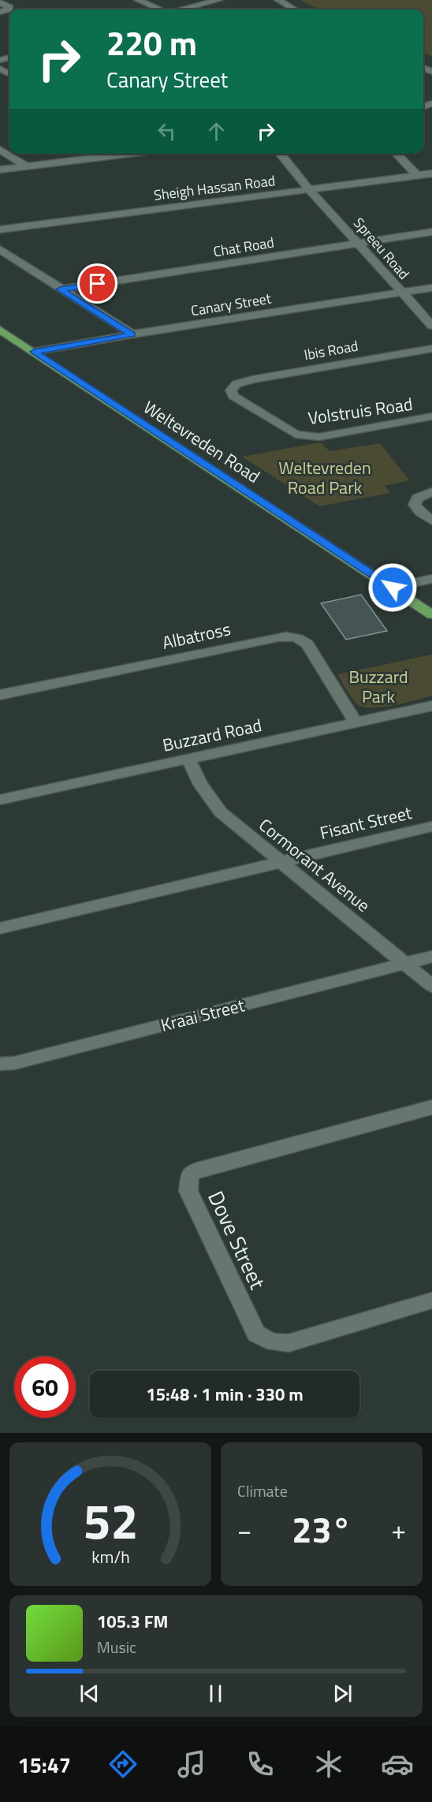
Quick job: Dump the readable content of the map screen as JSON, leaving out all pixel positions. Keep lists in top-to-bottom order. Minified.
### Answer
{"streets":{"main road":["Weltevreden Road"],"street":["Sheigh Hassan Road","Chat Road","Spreeu Road","Canary Street","Ibis Road","Volstruis Road","Albatross","Buzzard Road","Fisant Street","Cormorant Avenue","Kraai Street","Dove Street"]},"crossings":[["Sheigh Hassan Road","Spreeu Road"],["Chat Road","Spreeu Road"],["Spreeu Road","Canary Street"],["Canary Street","Weltevreden Road"],["Ibis Road","Volstruis Road"],["Albatross","Buzzard Road"],["Buzzard Road","Cormorant Avenue"],["Fisant Street","Cormorant Avenue"],["Cormorant Avenue","Kraai Street"]],"parks":["Weltevreden Road Park","Buzzard Park"],"page":{"turn":["220 m","Canary Street"],"limit":"60","trip":"15:48 · 1 min · 330 m","tile":"Climate","heat":["−","23°","+"],"song":["105.3 FM","Music"],"tabs":"15:47","gauge":["52","km/h"]}}
